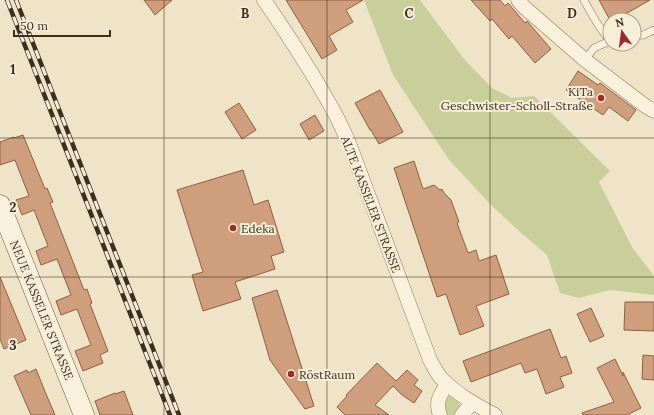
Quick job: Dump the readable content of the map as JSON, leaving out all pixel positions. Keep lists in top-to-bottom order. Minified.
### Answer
{"streets":{"main road":["NEUE KASSELER STRASSE"],"street":["ALTE KASSELER STRASSE"]},"places":["KiTa Geschwister-Scholl-Straße","Edeka","RöstRaum"],"scale_bar":"50 m","north":"top","grid":{"columns":["B","C","D"],"rows":["1","2","3"]}}
